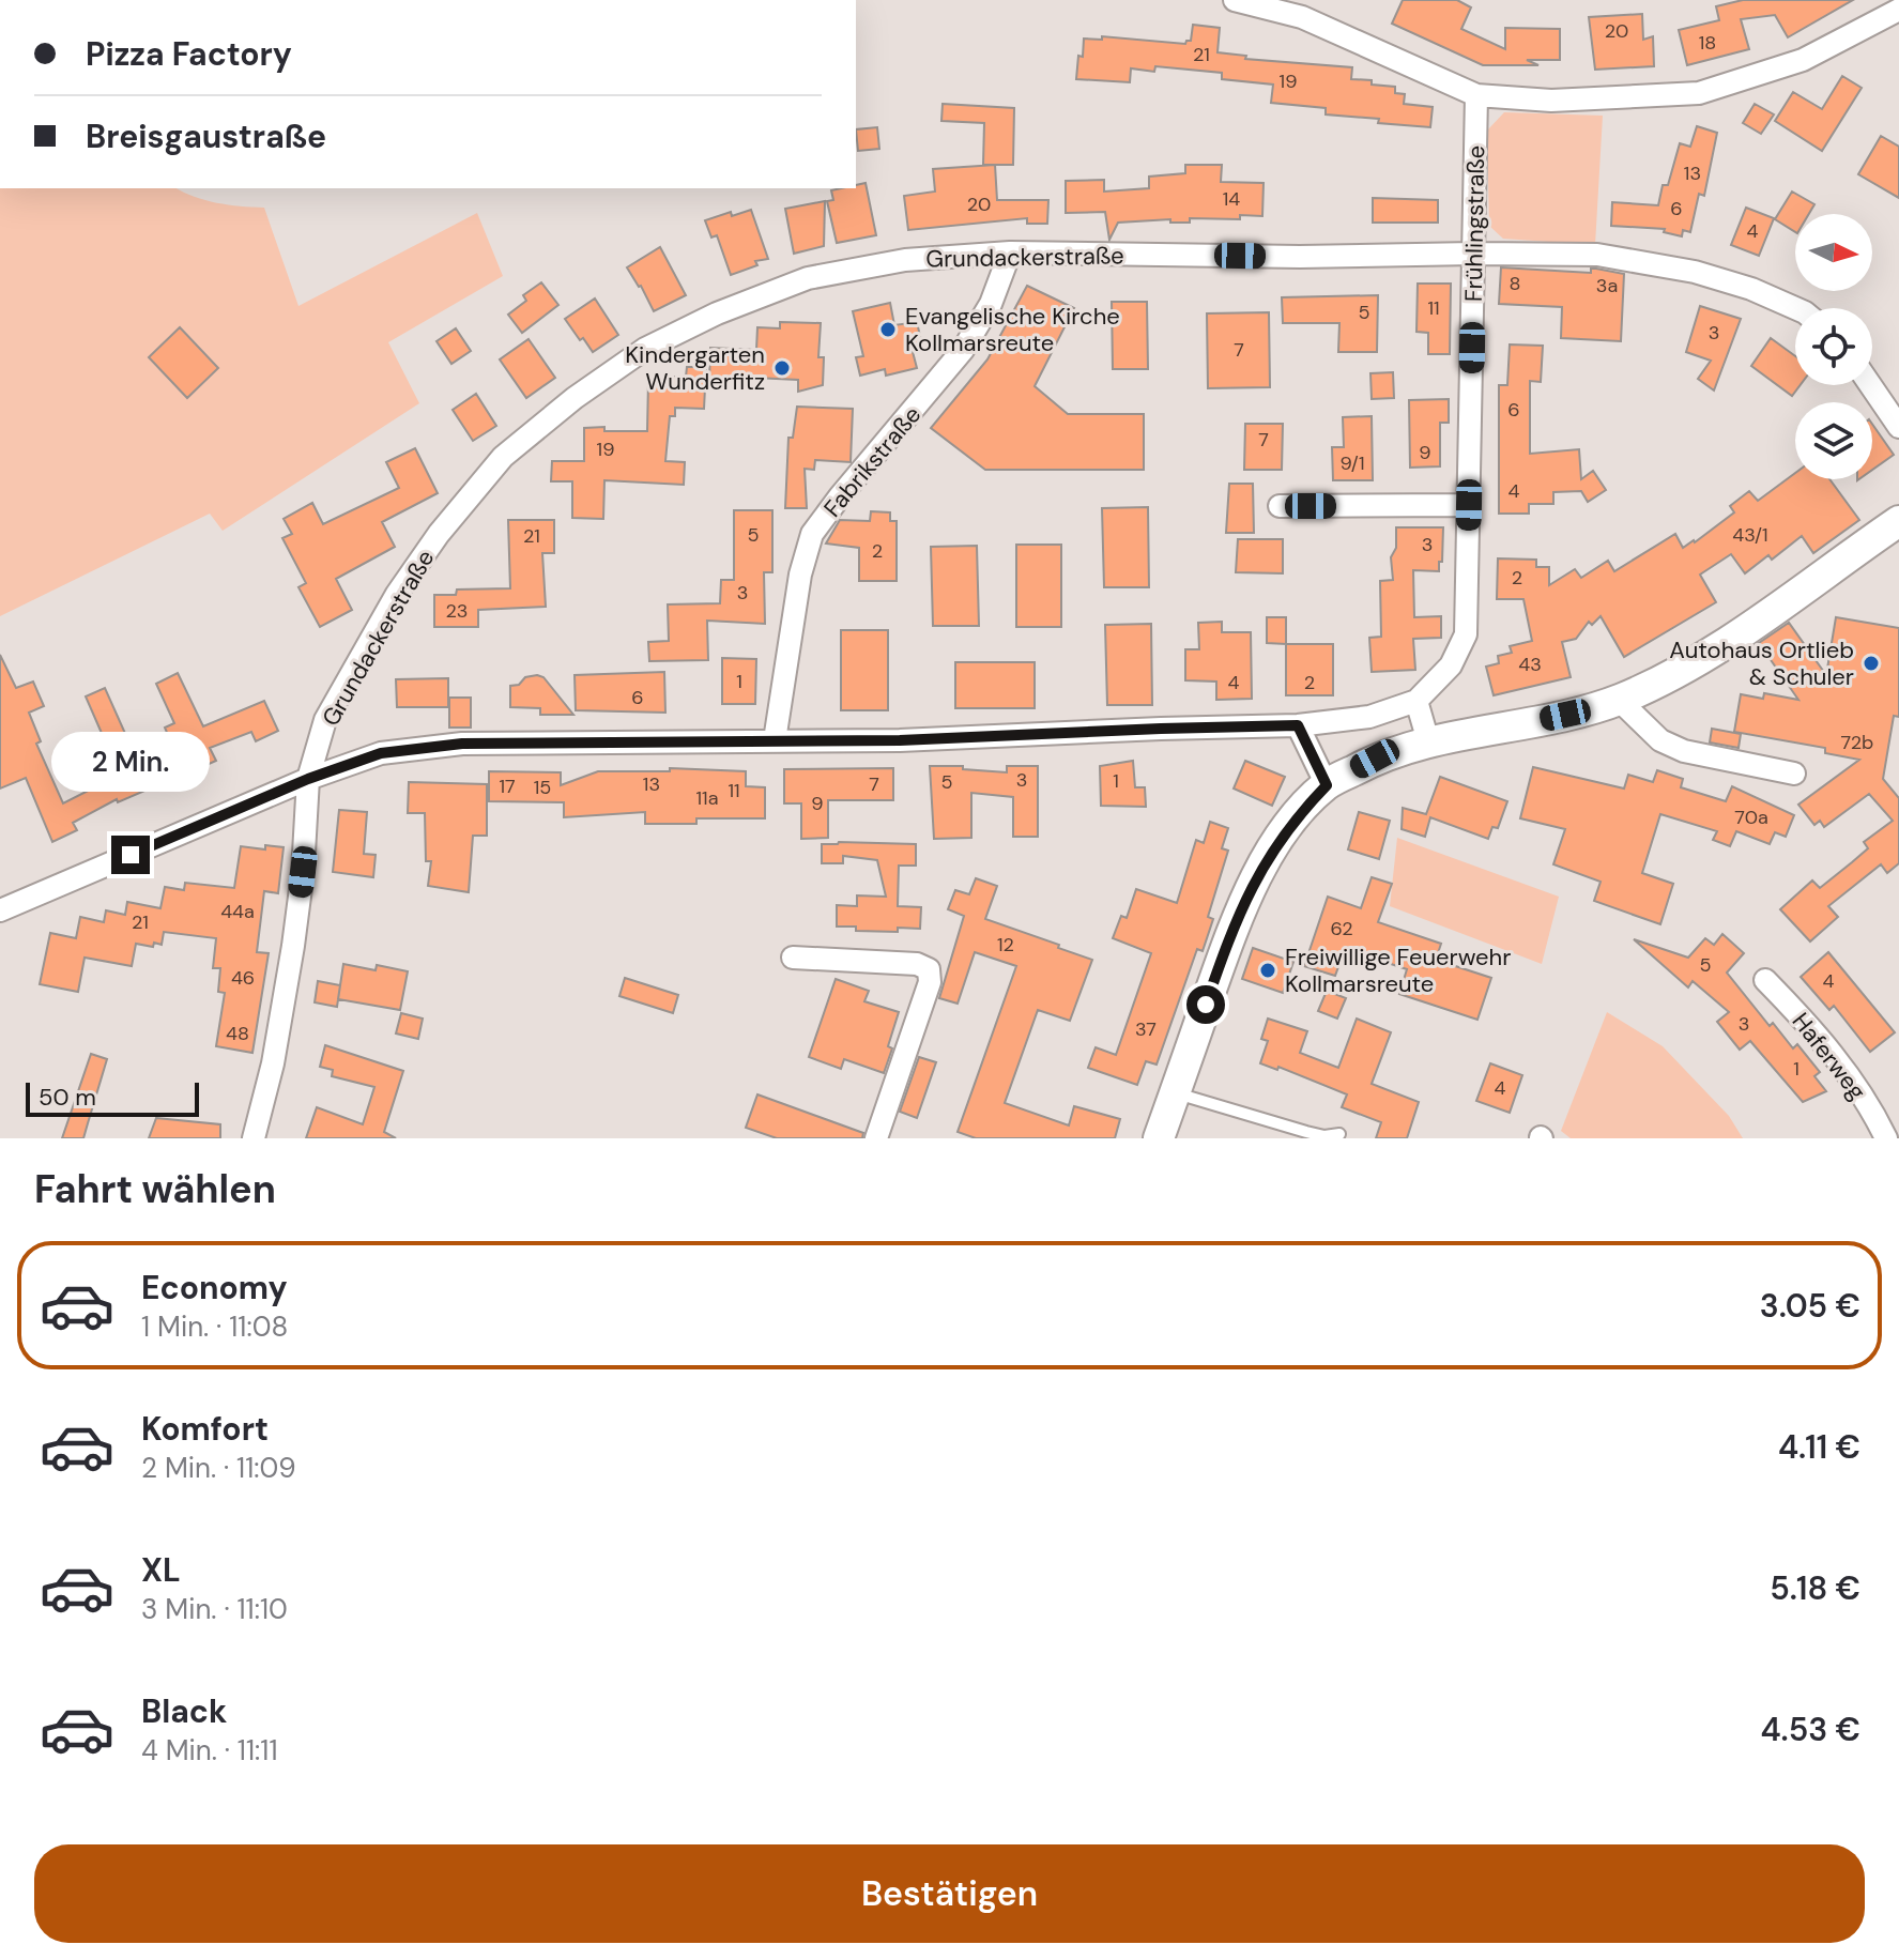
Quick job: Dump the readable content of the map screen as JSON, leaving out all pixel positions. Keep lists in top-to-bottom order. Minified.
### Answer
{"streets":{"street":["Frühlingstraße","Grundackerstraße","Fabrikstraße","Haferweg"]},"crossings":[["Frühlingstraße","Grundackerstraße"],["Grundackerstraße","Fabrikstraße"]],"places":["Evangelische Kirche Kollmarsreute","Kindergarten Wunderfitz","Autohaus Ortlieb & Schuler","Freiwillige Feuerwehr Kollmarsreute"],"house_numbers":["20","18","21","19","13","14","20","6","4","8","3a","11","5","3","7","6","7","19","9","9/1","4","5","43/1","21","3","2","2","3","23","43","1","4","2","6","72b","3","1","5","13","7","17","15","11","11a","9","70a","44a","21","62","12","5","46","4","3","37","48","1","4"],"scale_bar":"50 m","north":"right","page":{"banner":["Pizza Factory","Breisgaustraße"],"bubble":"2 Min.","scale":"50 m","heading":"Fahrt wählen","list":[{"name":"Economy","note":"1 Min. · 11:08","value":"3.05 €"},{"name":"Komfort","note":"2 Min. · 11:09","value":"4.11 €"},{"name":"XL","note":"3 Min. · 11:10","value":"5.18 €"},{"name":"Black","note":"4 Min. · 11:11","value":"4.53 €"}],"buttons":"Bestätigen"}}
